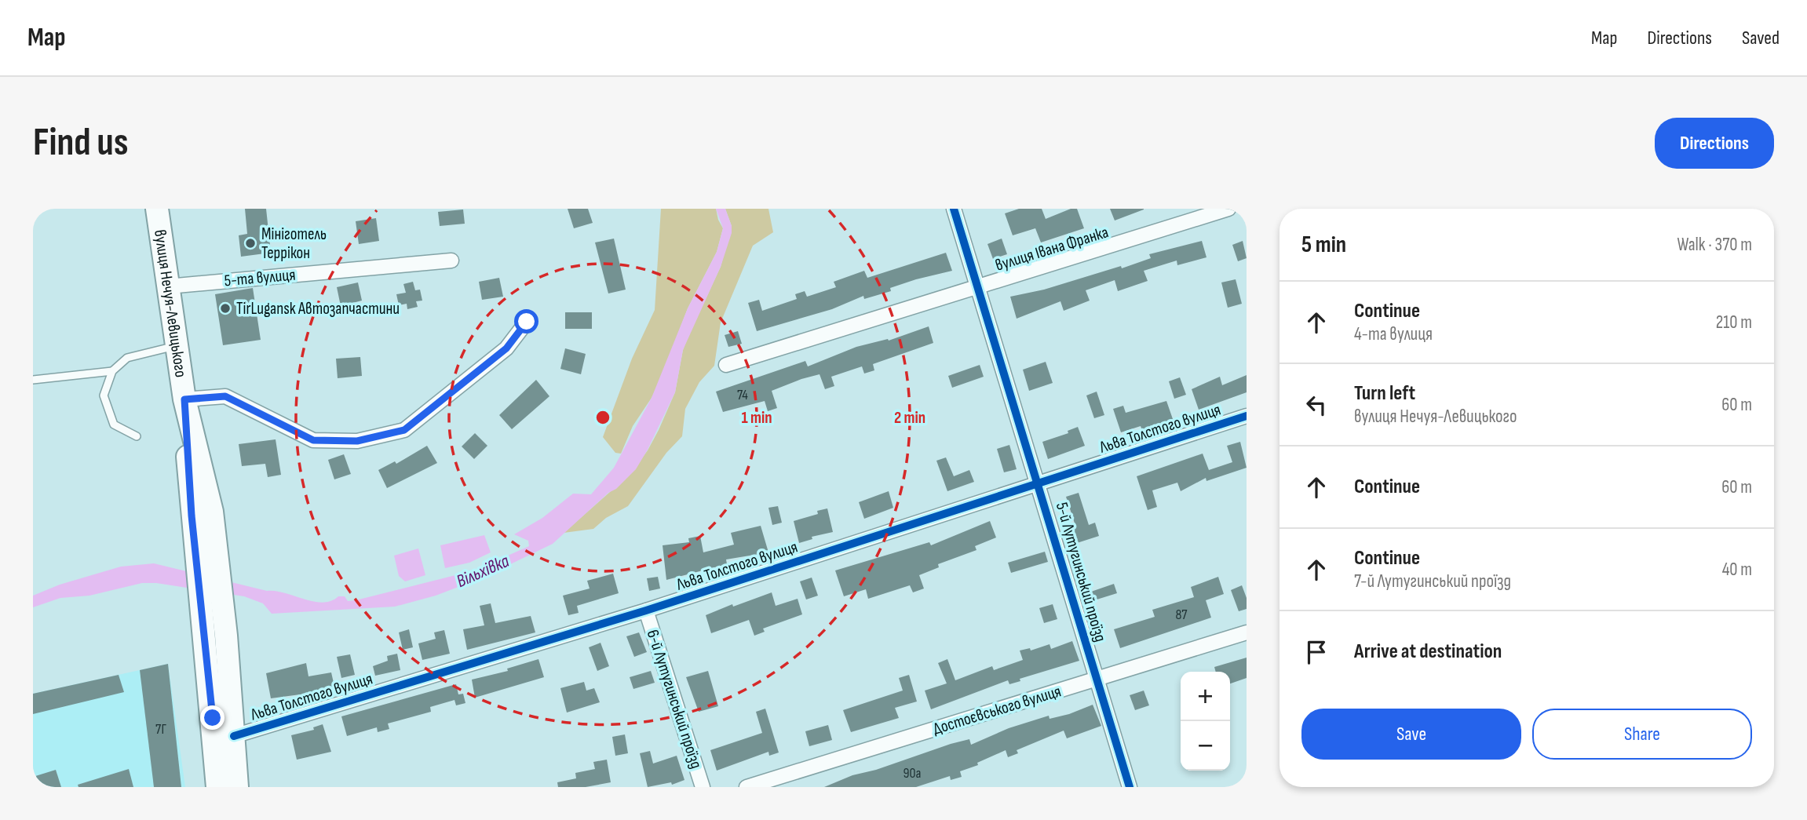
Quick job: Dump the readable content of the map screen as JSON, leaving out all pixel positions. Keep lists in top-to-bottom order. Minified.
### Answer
{"streets":{"main road":["вулиця Нечуя-Левицького"],"street":["вулиця Івана Франка","5-та вулиця","Льва Толстого вулиця","5-й Лутугинський проїзд","6-й Лутугинський проїзд","Достоєвського вулиця"]},"crossings":[["вулиця Івана Франка","5-й Лутугинський проїзд"],["5-та вулиця","вулиця Нечуя-Левицького"],["Льва Толстого вулиця","5-й Лутугинський проїзд"],["Льва Толстого вулиця","6-й Лутугинський проїзд"],["5-й Лутугинський проїзд","Достоєвського вулиця"]],"water":["Вільхівка"],"places":["Мініготель Террікон","TirLugansk Автозапчастини"],"house_numbers":["74","87","7Г","90а"],"page":{"header":"Map","nav":["Map","Directions","Saved"],"buttons":["Directions",["Save","Share"]],"title":"Find us","heading":["5 min","Walk · 370 m"],"list":[["Continue","4-та вулиця","210 m"],["Turn left","вулиця Нечуя-Левицького","60 m"],["Continue","60 m"],["Continue","7-й Лутугинський проїзд","40 m"],"Arrive at destination"],"map_buttons":["+","−"]},"rings":["1 min","2 min"]}
